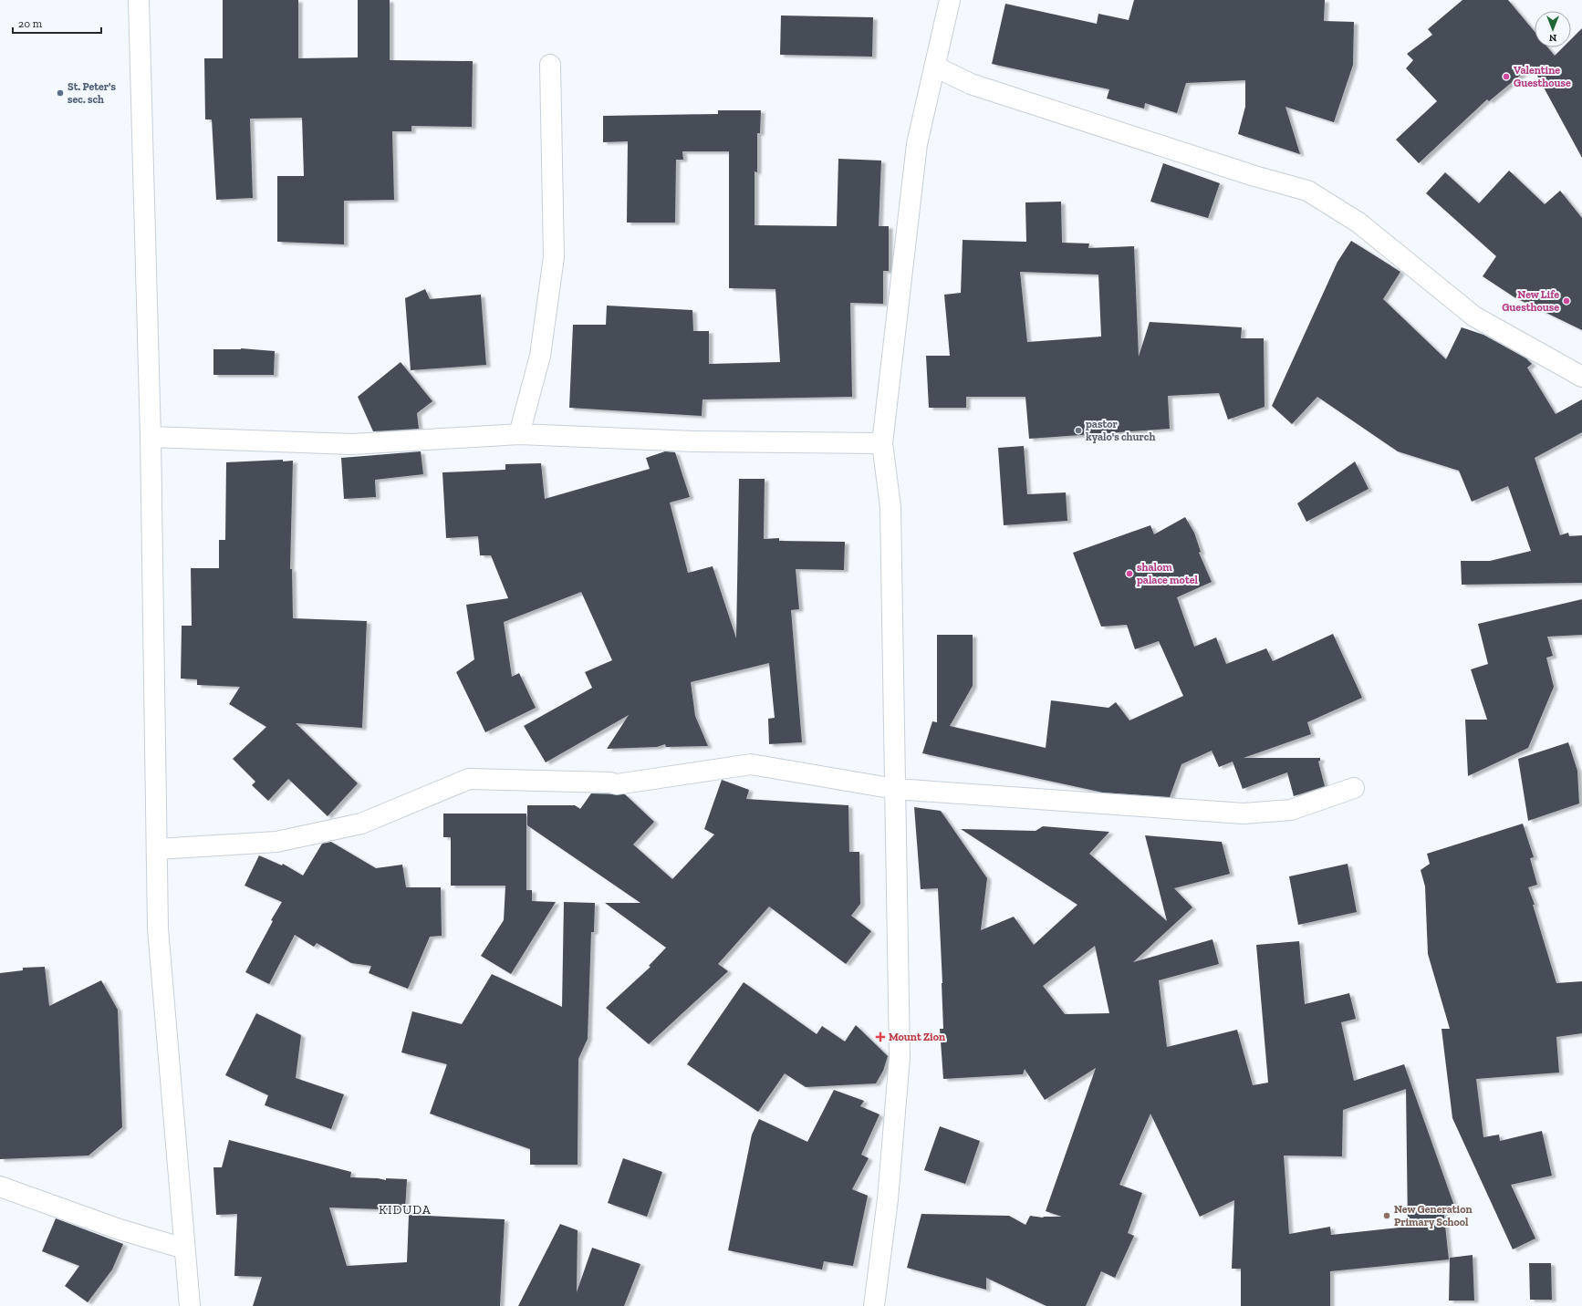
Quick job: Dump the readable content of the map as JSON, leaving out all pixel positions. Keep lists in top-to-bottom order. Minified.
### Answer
{"districts":["KIDUDA"],"places":{"other":["Valentine Guesthouse","St. Peter's sec. sch","New Life Guesthouse","pastor kyalo's church","shalom palace motel","New Generation Primary School"],"health":["Mount Zion"]},"scale_bar":"20 m","north":"bottom"}
